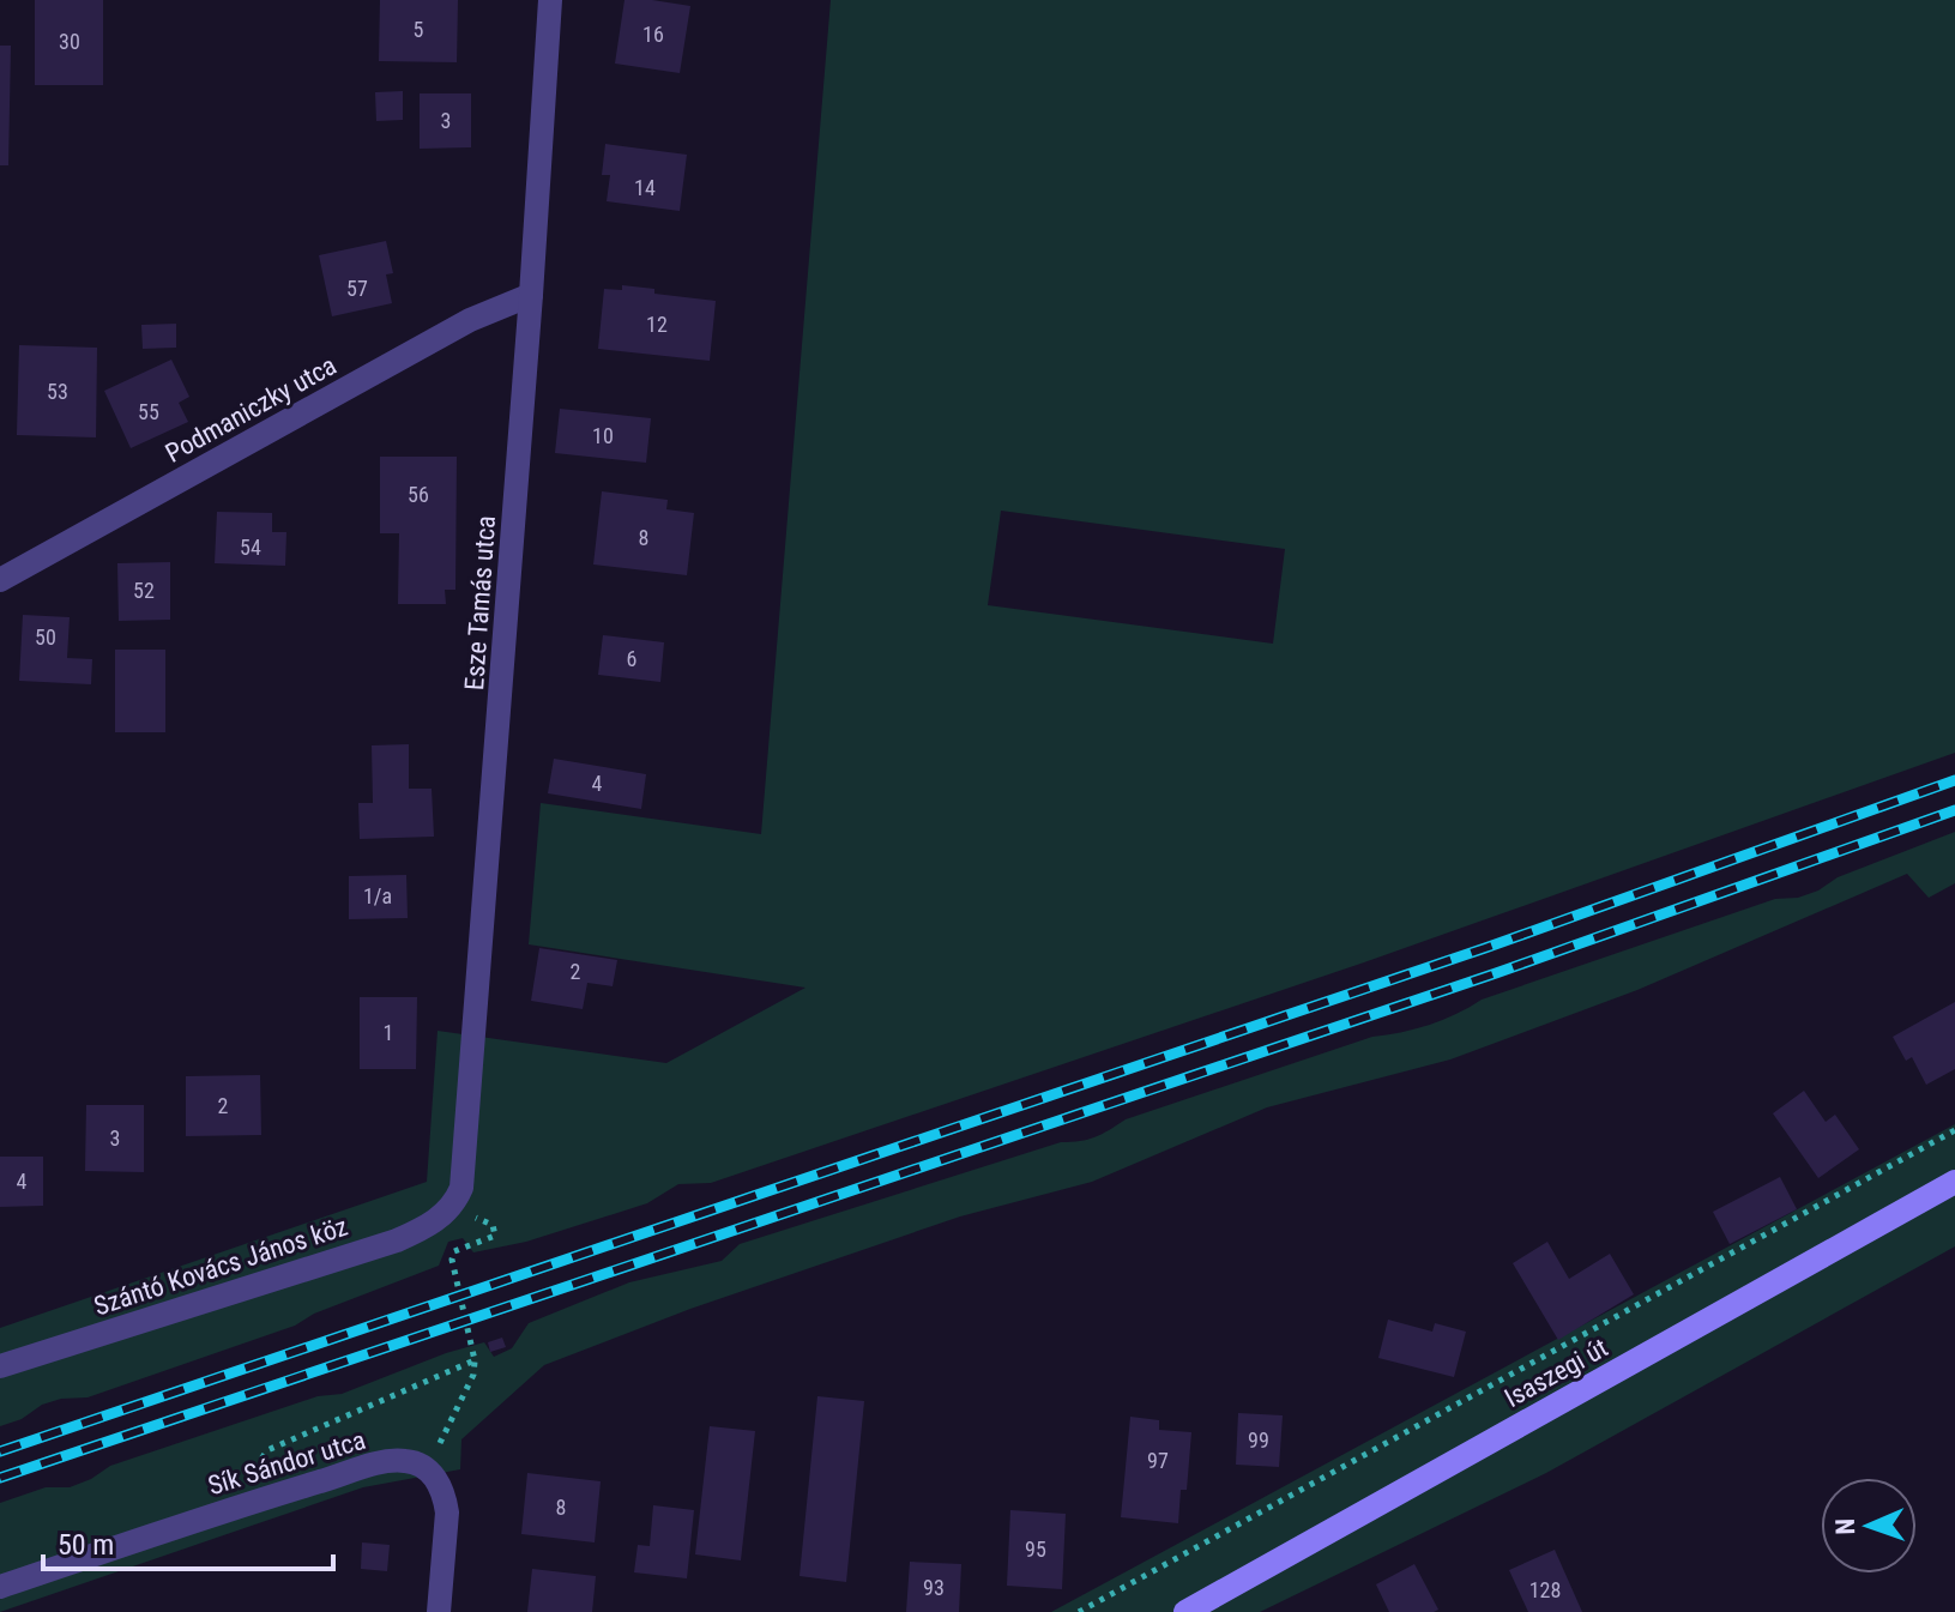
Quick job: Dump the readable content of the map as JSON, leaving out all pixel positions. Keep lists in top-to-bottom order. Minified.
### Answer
{"streets":{"main road":["Isaszegi út"],"street":["Podmaniczky utca","Esze Tamás utca","Szántó Kovács János köz","Sík Sándor utca"]},"crossings":[["Podmaniczky utca","Esze Tamás utca"],["Esze Tamás utca","Szántó Kovács János köz"]],"house_numbers":["5","16","30","3","14","57","12","53","55","10","56","8","54","52","50","6","4","1/a","2","1","2","3","4","99","97","8","95","93","128"],"scale_bar":"50 m","north":"left"}
